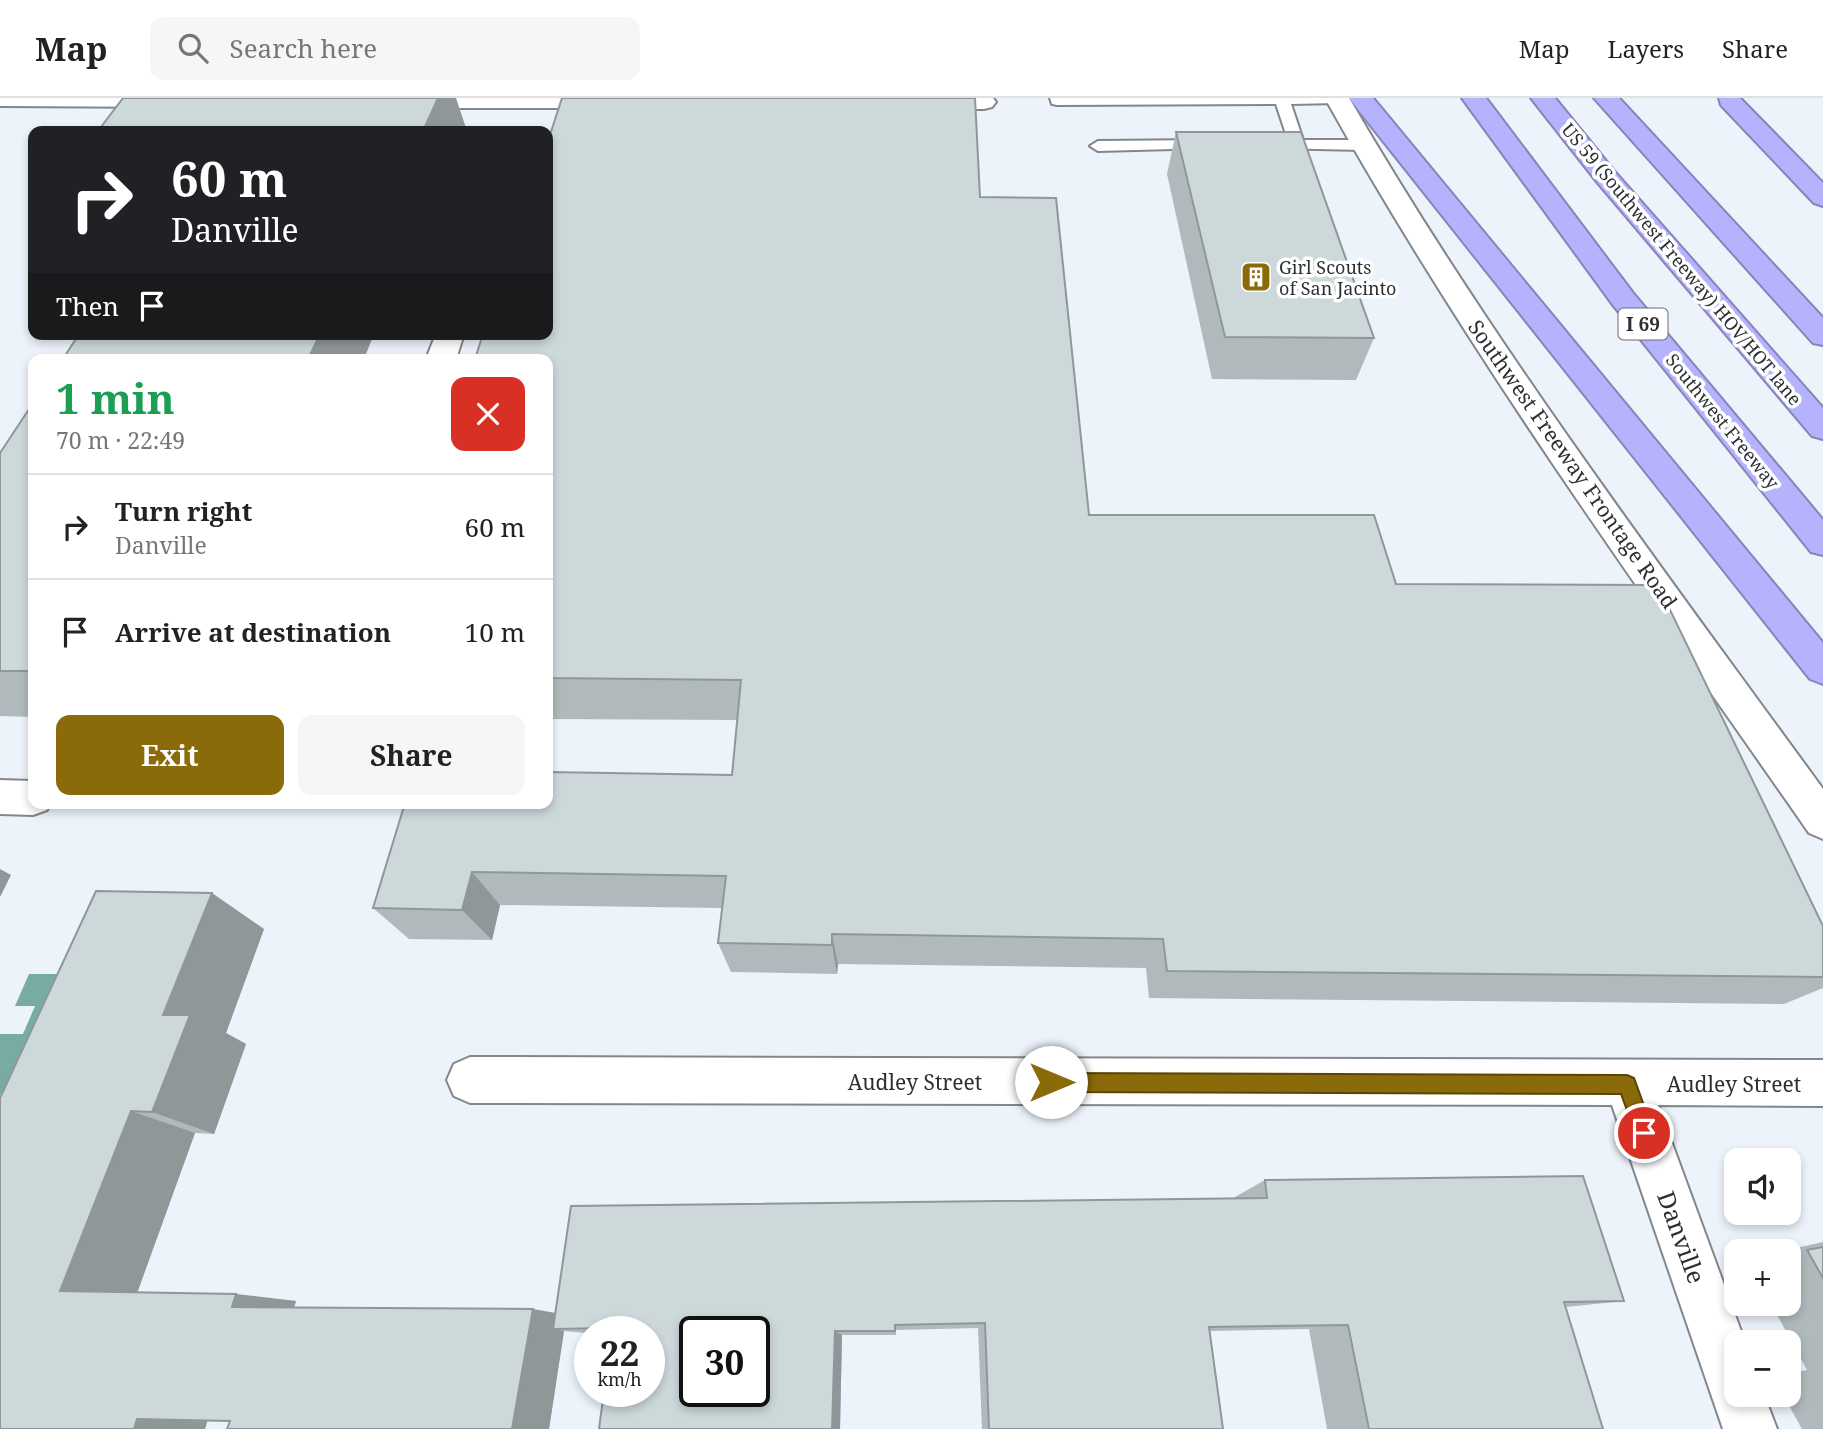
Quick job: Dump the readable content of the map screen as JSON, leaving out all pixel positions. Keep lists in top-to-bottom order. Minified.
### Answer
{"streets":{"highway":["US 59 (Southwest Freeway) HOV/HOT lane","I 69","Southwest Freeway"],"street":["Southwest Freeway Frontage Road","Audley Street","Danville"]},"crossings":[["Audley Street","Danville"]],"places":{"building":["Girl Scouts of San Jacinto"]},"page":{"header":"Map","search":"Search here","nav":["Map","Layers","Share"],"turn":["60 m","Danville"],"then":"Then","heading":["1 min","70 m · 22:49"],"list":[{"name":"Turn right","note":"Danville","value":"60 m"},{"name":"Arrive at destination","value":"10 m"}],"buttons":["Exit","Share"],"map_buttons":["+","−"],"speed":"22 km/h","limit":"30"}}
